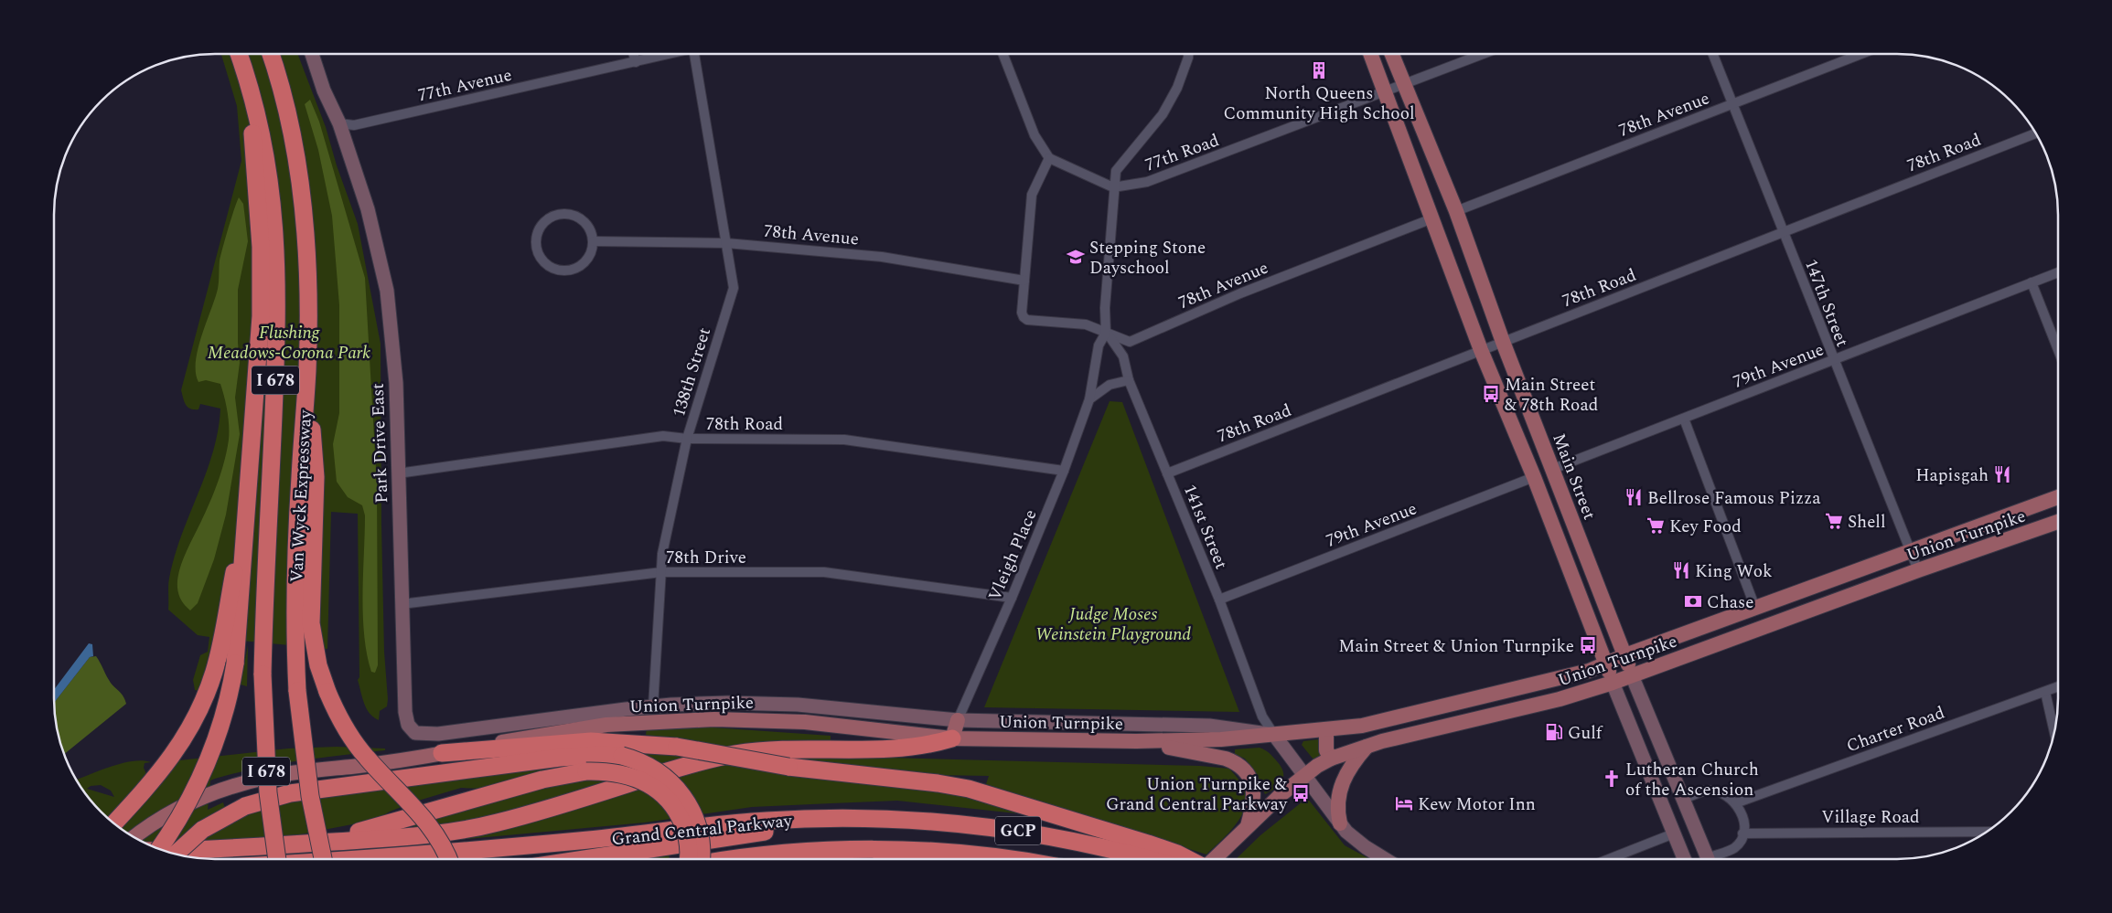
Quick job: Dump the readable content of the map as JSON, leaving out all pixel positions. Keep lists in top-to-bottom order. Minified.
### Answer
{"streets":{"highway":["I 678","Van Wyck Expressway","Grand Central Parkway","GCP"],"main road":["Main Street","Union Turnpike"],"street":["77th Avenue","78th Avenue","77th Road","78th Road","147th Street","79th Avenue","138th Street","Park Drive East","141st Street","Vleigh Place","78th Drive","Charter Road","Village Road"]},"crossings":[["77th Avenue","Park Drive East"],["78th Avenue","147th Street"],["78th Avenue","138th Street"],["78th Avenue","Main Street"],["78th Avenue","141st Street"],["78th Avenue","Vleigh Place"],["77th Road","Main Street"],["77th Road","Vleigh Place"],["78th Road","147th Street"],["78th Road","138th Street"],["78th Road","Park Drive East"],["78th Road","Main Street"],["78th Road","141st Street"],["78th Road","Vleigh Place"],["147th Street","79th Avenue"],["147th Street","Union Turnpike"],["79th Avenue","Main Street"],["79th Avenue","141st Street"],["138th Street","Union Turnpike"],["138th Street","78th Drive"],["Park Drive East","Union Turnpike"],["Park Drive East","78th Drive"],["Main Street","Union Turnpike"],["141st Street","Union Turnpike"],["141st Street","Vleigh Place"],["Union Turnpike","Vleigh Place"],["Vleigh Place","78th Drive"]],"parks":["Flushing Meadows-Corona Park","Judge Moses Weinstein Playground"],"places":{"building":["North Queens Community High School"],"school or university":["Stepping Stone Dayschool"],"bus stop":["Main Street & 78th Road","Main Street & Union Turnpike","Union Turnpike & Grand Central Parkway"],"restaurant":["Hapisgah","Bellrose Famous Pizza","King Wok"],"supermarket":["Shell","Key Food"],"bank":["Chase"],"fuel station":["Gulf"],"church":["Lutheran Church of the Ascension"],"hotel":["Kew Motor Inn"]}}
